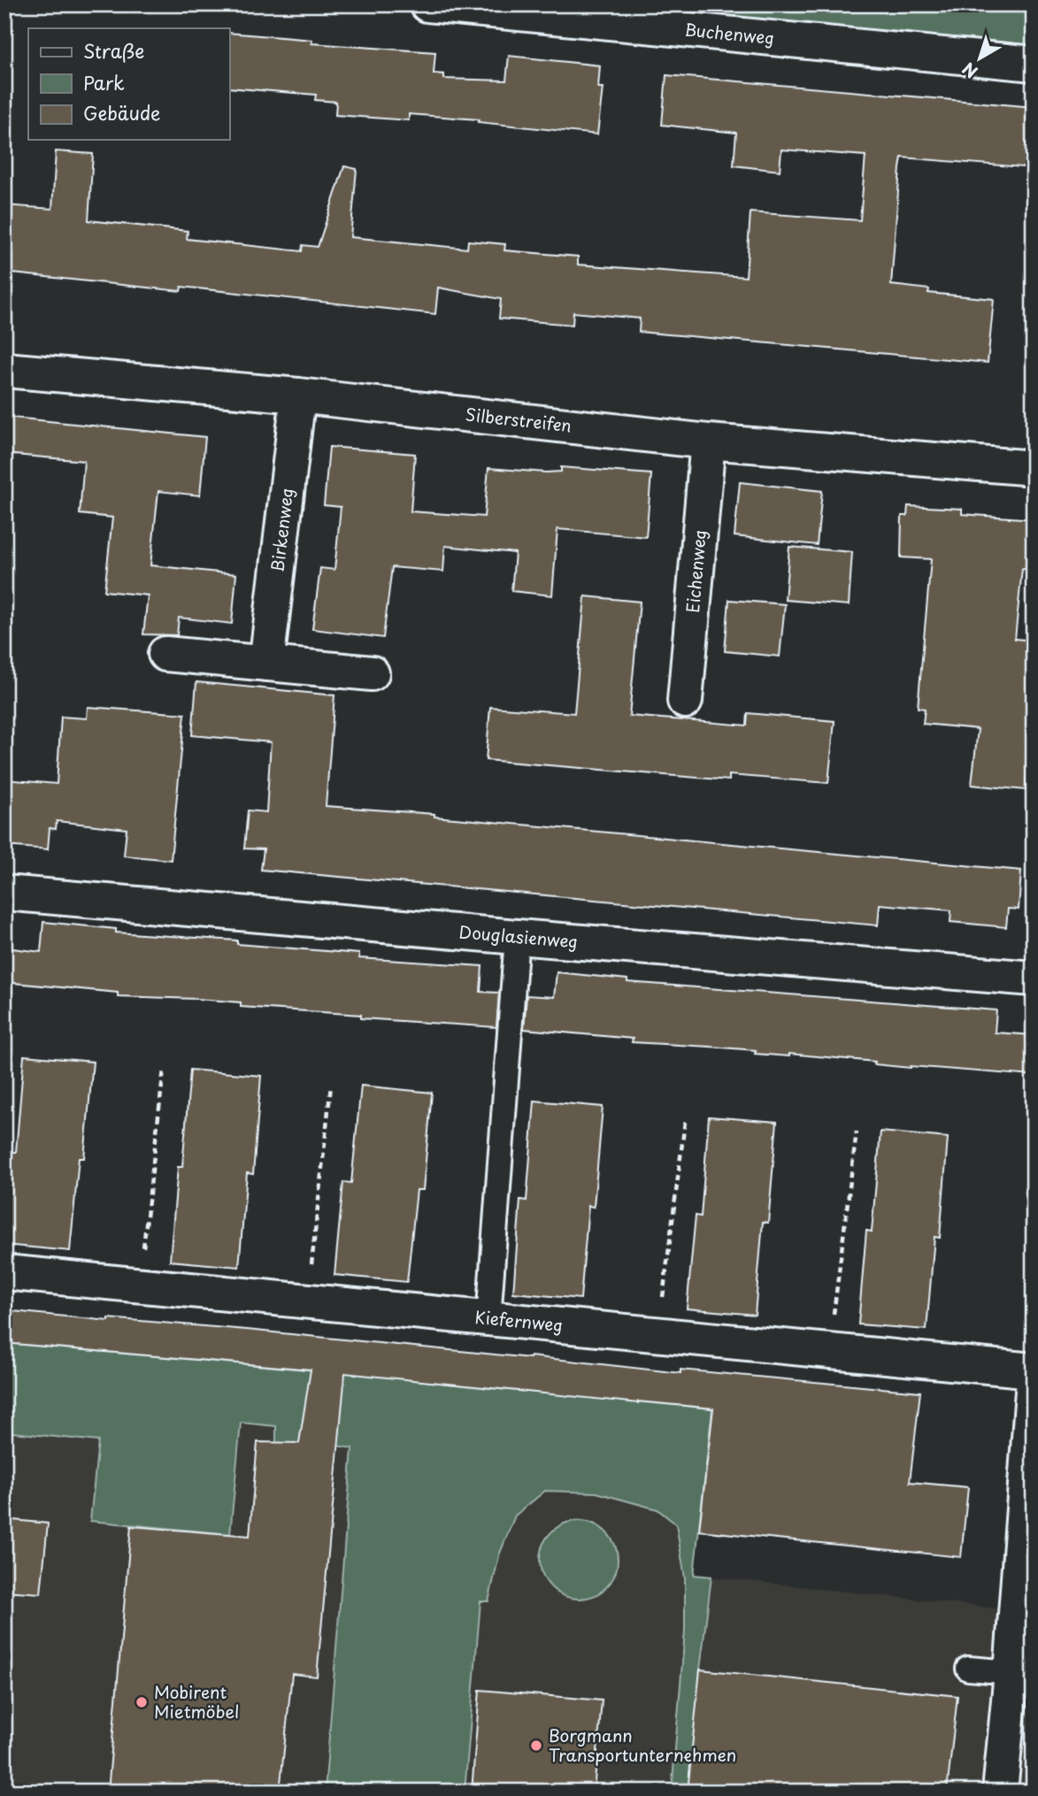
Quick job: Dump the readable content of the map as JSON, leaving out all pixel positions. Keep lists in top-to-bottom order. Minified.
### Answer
{"streets":{"street":["Buchenweg","Silberstreifen","Birkenweg","Eichenweg","Douglasienweg","Kiefernweg"]},"crossings":[["Silberstreifen","Birkenweg"],["Silberstreifen","Eichenweg"]],"places":["Mobirent Mietmöbel","Borgmann Transportunternehmen"],"legend":["Straße","Park","Gebäude"],"north":"bottom left"}
